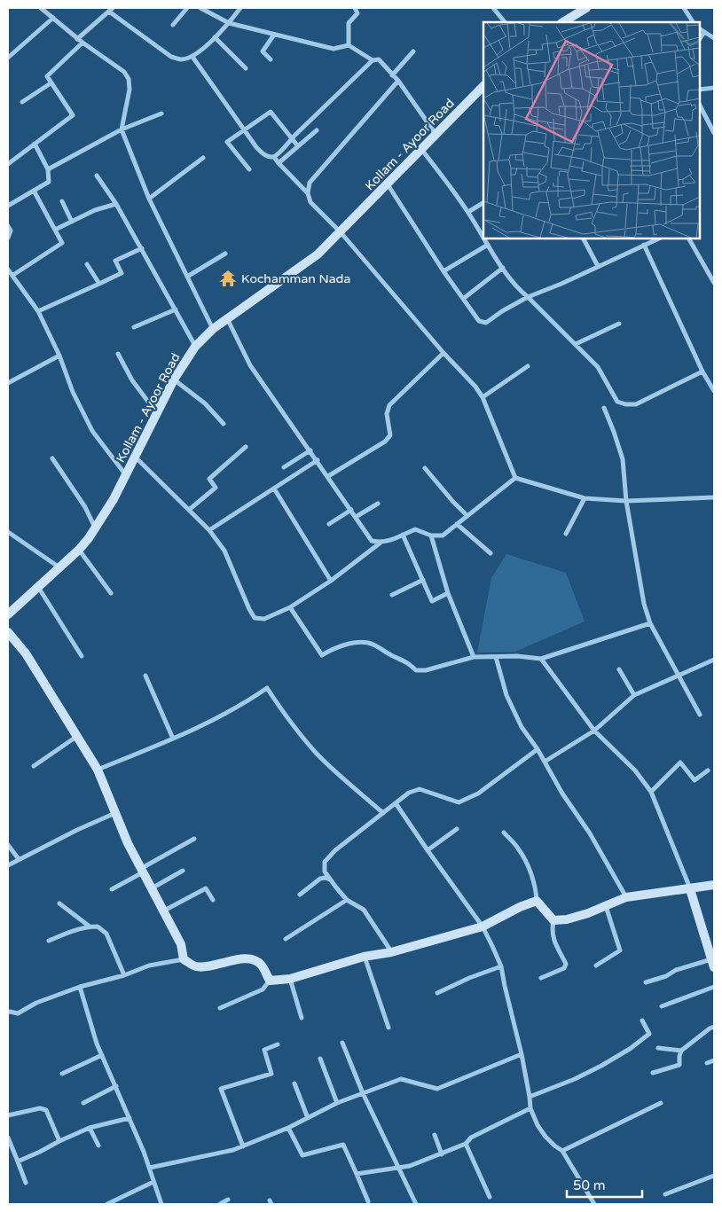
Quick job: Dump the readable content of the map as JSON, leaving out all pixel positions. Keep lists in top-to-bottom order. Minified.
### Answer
{"streets":{"street":["Kollam - Ayoor Road"]},"places":{"temple":["Kochamman Nada"]},"scale_bar":"50 m"}
